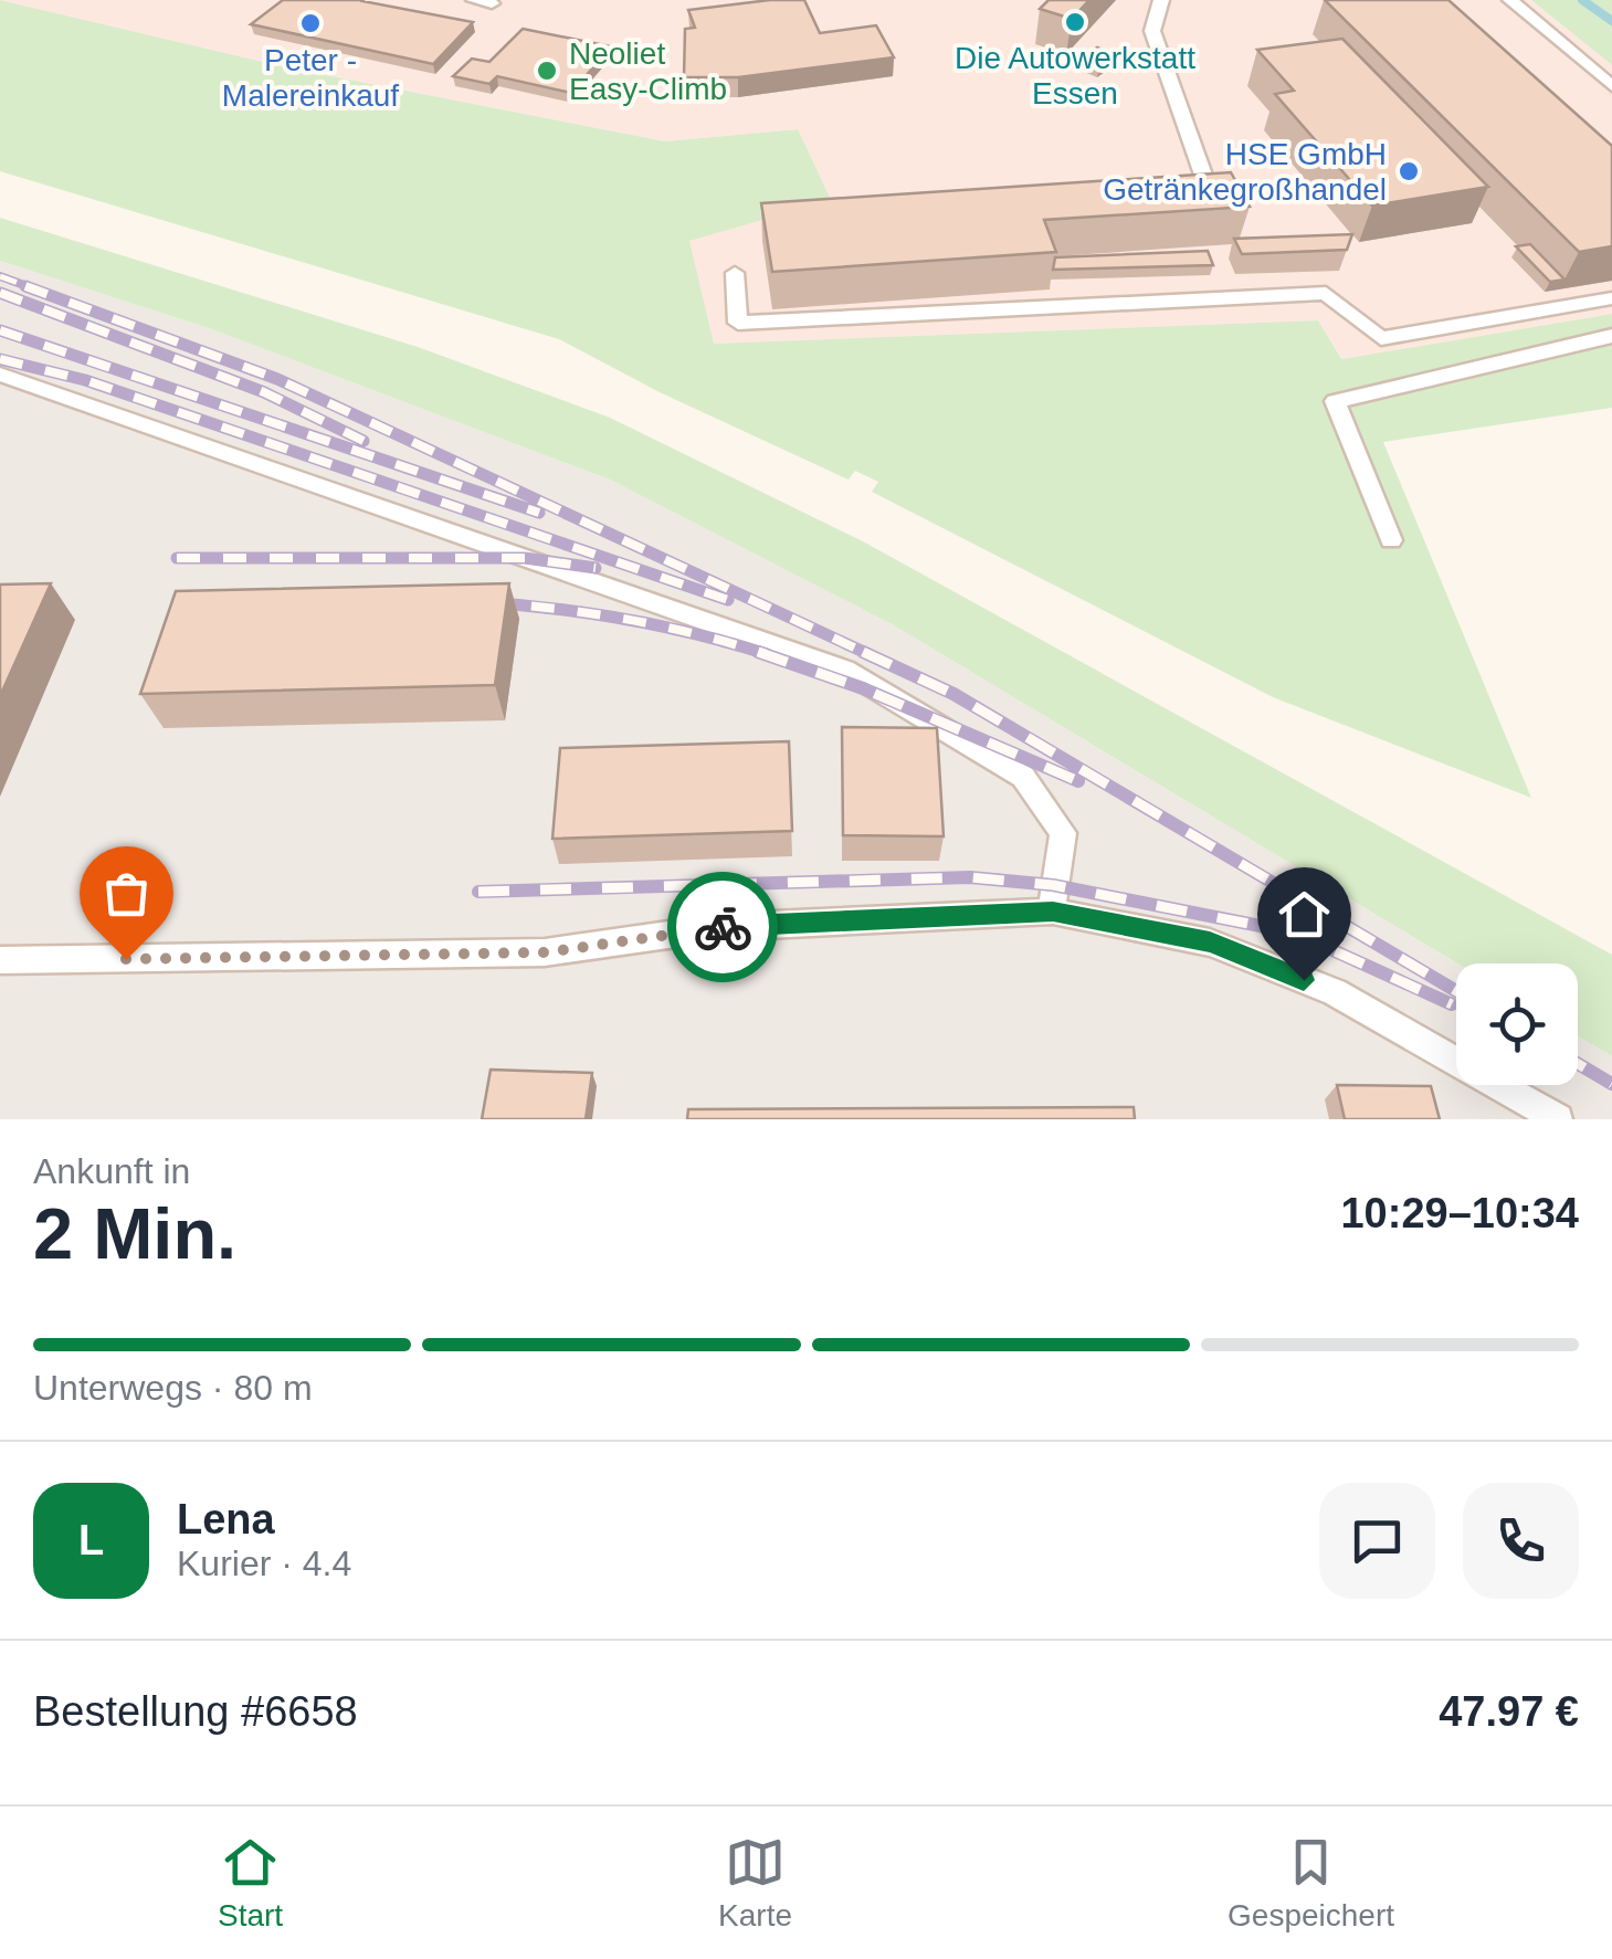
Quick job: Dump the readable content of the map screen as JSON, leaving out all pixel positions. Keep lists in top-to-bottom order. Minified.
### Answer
{"places":["Die Autowerkstatt Essen","Peter - Malereinkauf","Neoliet Easy-Climb","HSE GmbH Getränkegroßhandel"],"page":{"heading":["2 Min.","Ankunft in","10:29–10:34"],"panel":["Lena","Kurier · 4.4","Bestellung #6658","47.97 €"],"bar":"Unterwegs · 80 m","round":"L","tabs":["Start","Karte","Gespeichert"]}}
